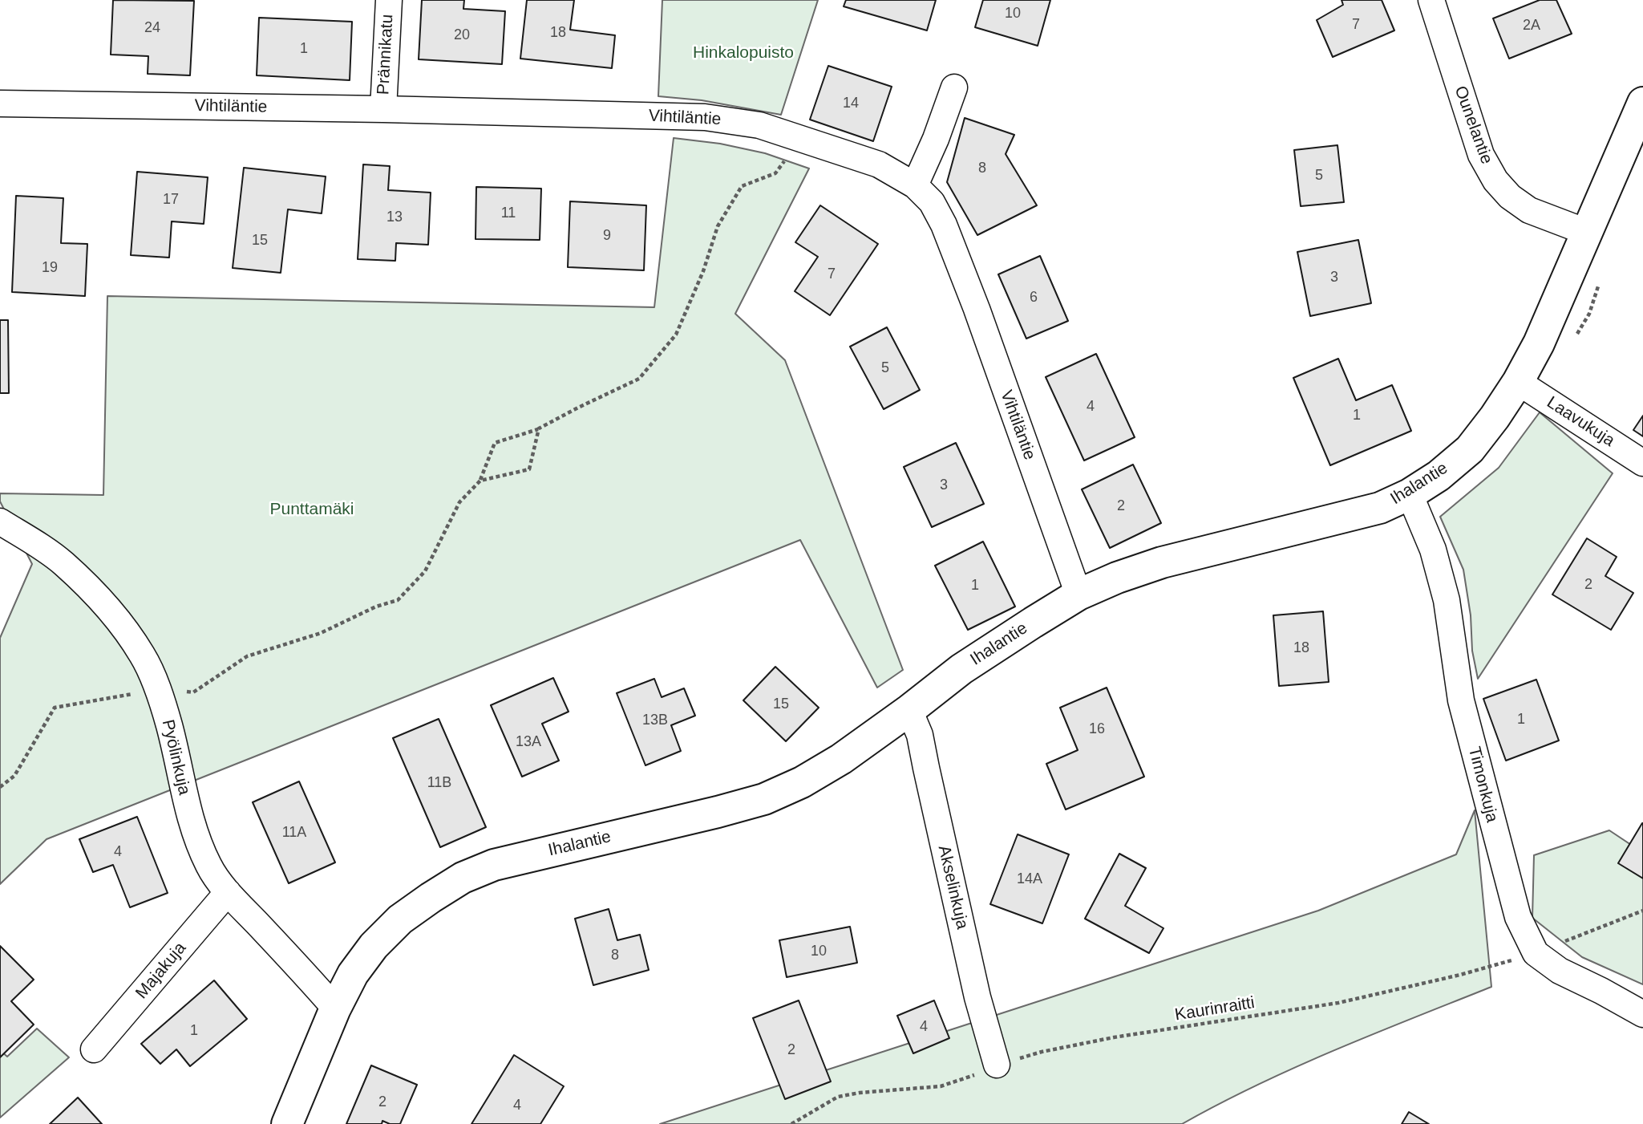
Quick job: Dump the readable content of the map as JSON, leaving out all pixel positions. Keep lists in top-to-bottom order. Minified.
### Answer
{"streets":{"street":["Prännikatu","Vihtiläntie","Ounelantie","Laavukuja","Ihalantie","Pyölinkuja","Timonkuja","Akselinkuja","Majakuja"],"path":["Kaurinraitti"]},"crossings":[["Prännikatu","Vihtiläntie"],["Vihtiläntie","Ihalantie"],["Ounelantie","Ihalantie"],["Laavukuja","Ihalantie"],["Ihalantie","Pyölinkuja"],["Ihalantie","Timonkuja"],["Ihalantie","Akselinkuja"],["Pyölinkuja","Majakuja"],["Timonkuja","Kaurinraitti"],["Akselinkuja","Kaurinraitti"]],"parks":["Hinkalopuisto","Punttamäki"],"house_numbers":["10","7","2A","24","18","20","1","14","8","5","17","11","13","9","15","19","7","3","6","5","4","1","3","2","2","1","18","15","1","13B","16","13A","11B","11A","4","14A","10","8","4","1","2","2","4"]}
